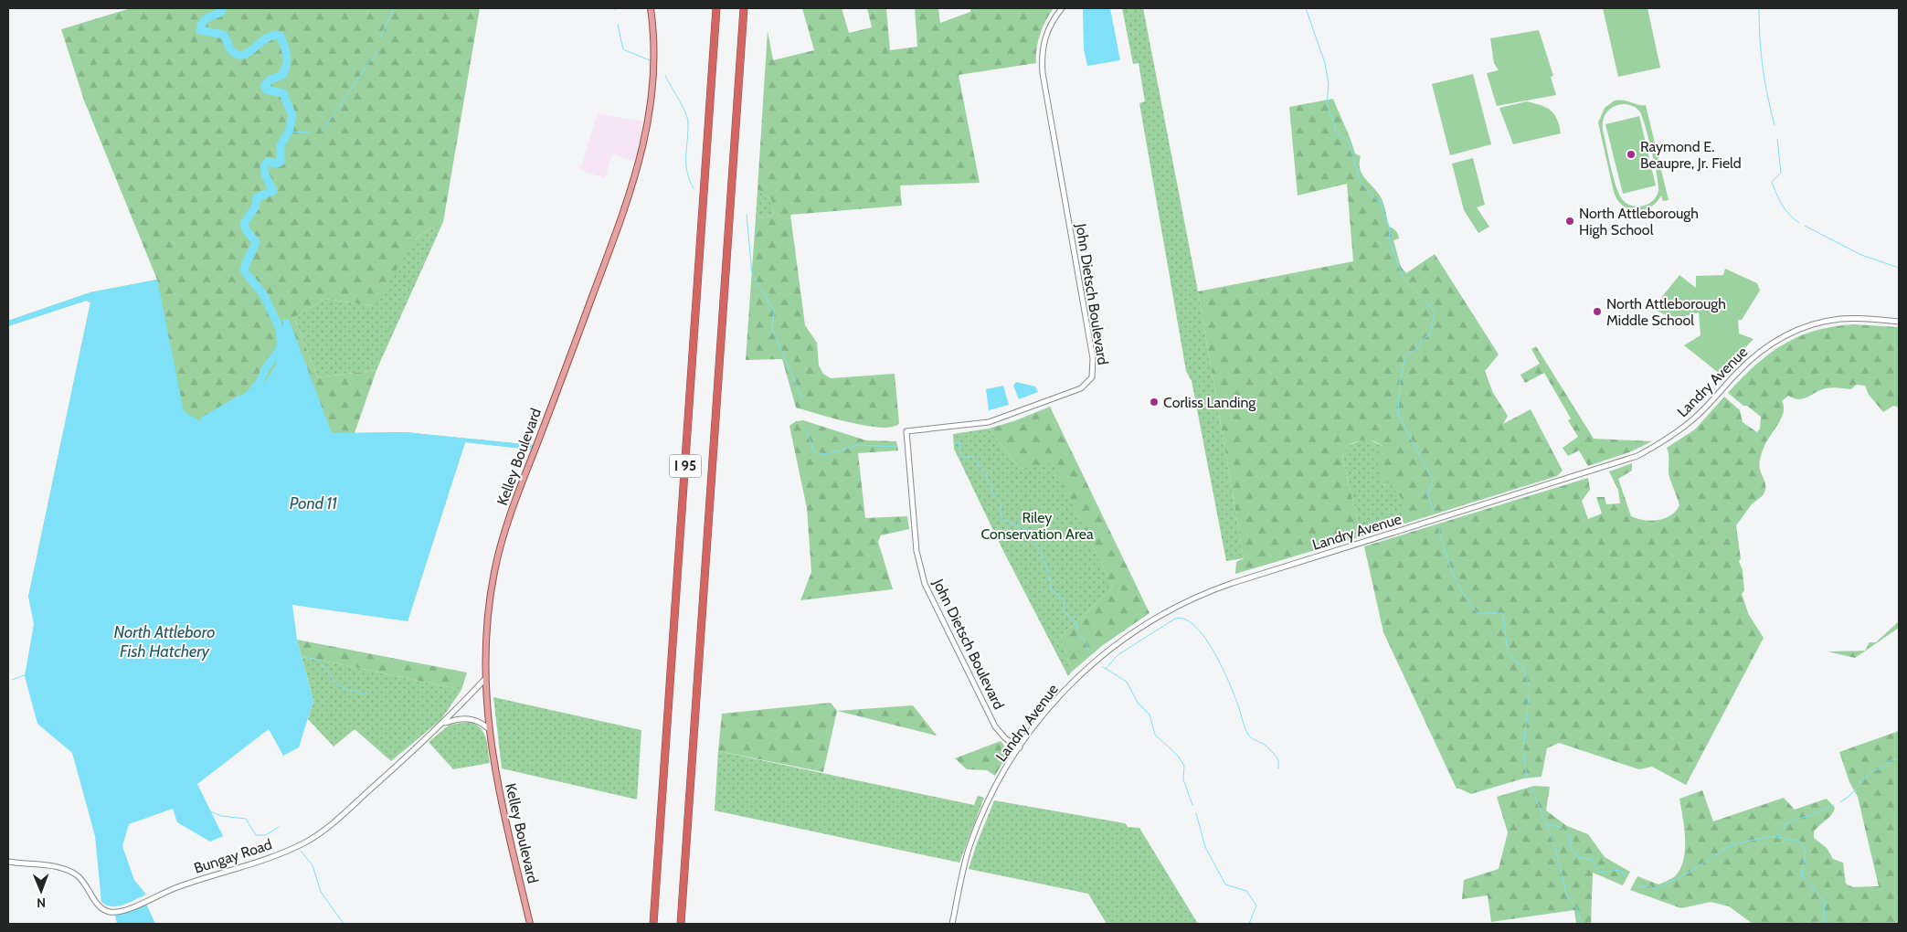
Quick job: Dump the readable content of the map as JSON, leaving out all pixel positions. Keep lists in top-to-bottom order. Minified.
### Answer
{"streets":{"highway":["I 95"],"main road":["Kelley Boulevard"],"street":["John Dietsch Boulevard","Landry Avenue","Bungay Road"]},"crossings":[["John Dietsch Boulevard","Landry Avenue"],["Kelley Boulevard","Bungay Road"]],"water":["Pond 11","North Attleboro Fish Hatchery"],"parks":["Riley Conservation Area"],"places":["Raymond E. Beaupre, Jr. Field","North Attleborough High School","North Attleborough Middle School","Corliss Landing"],"north":"bottom"}
